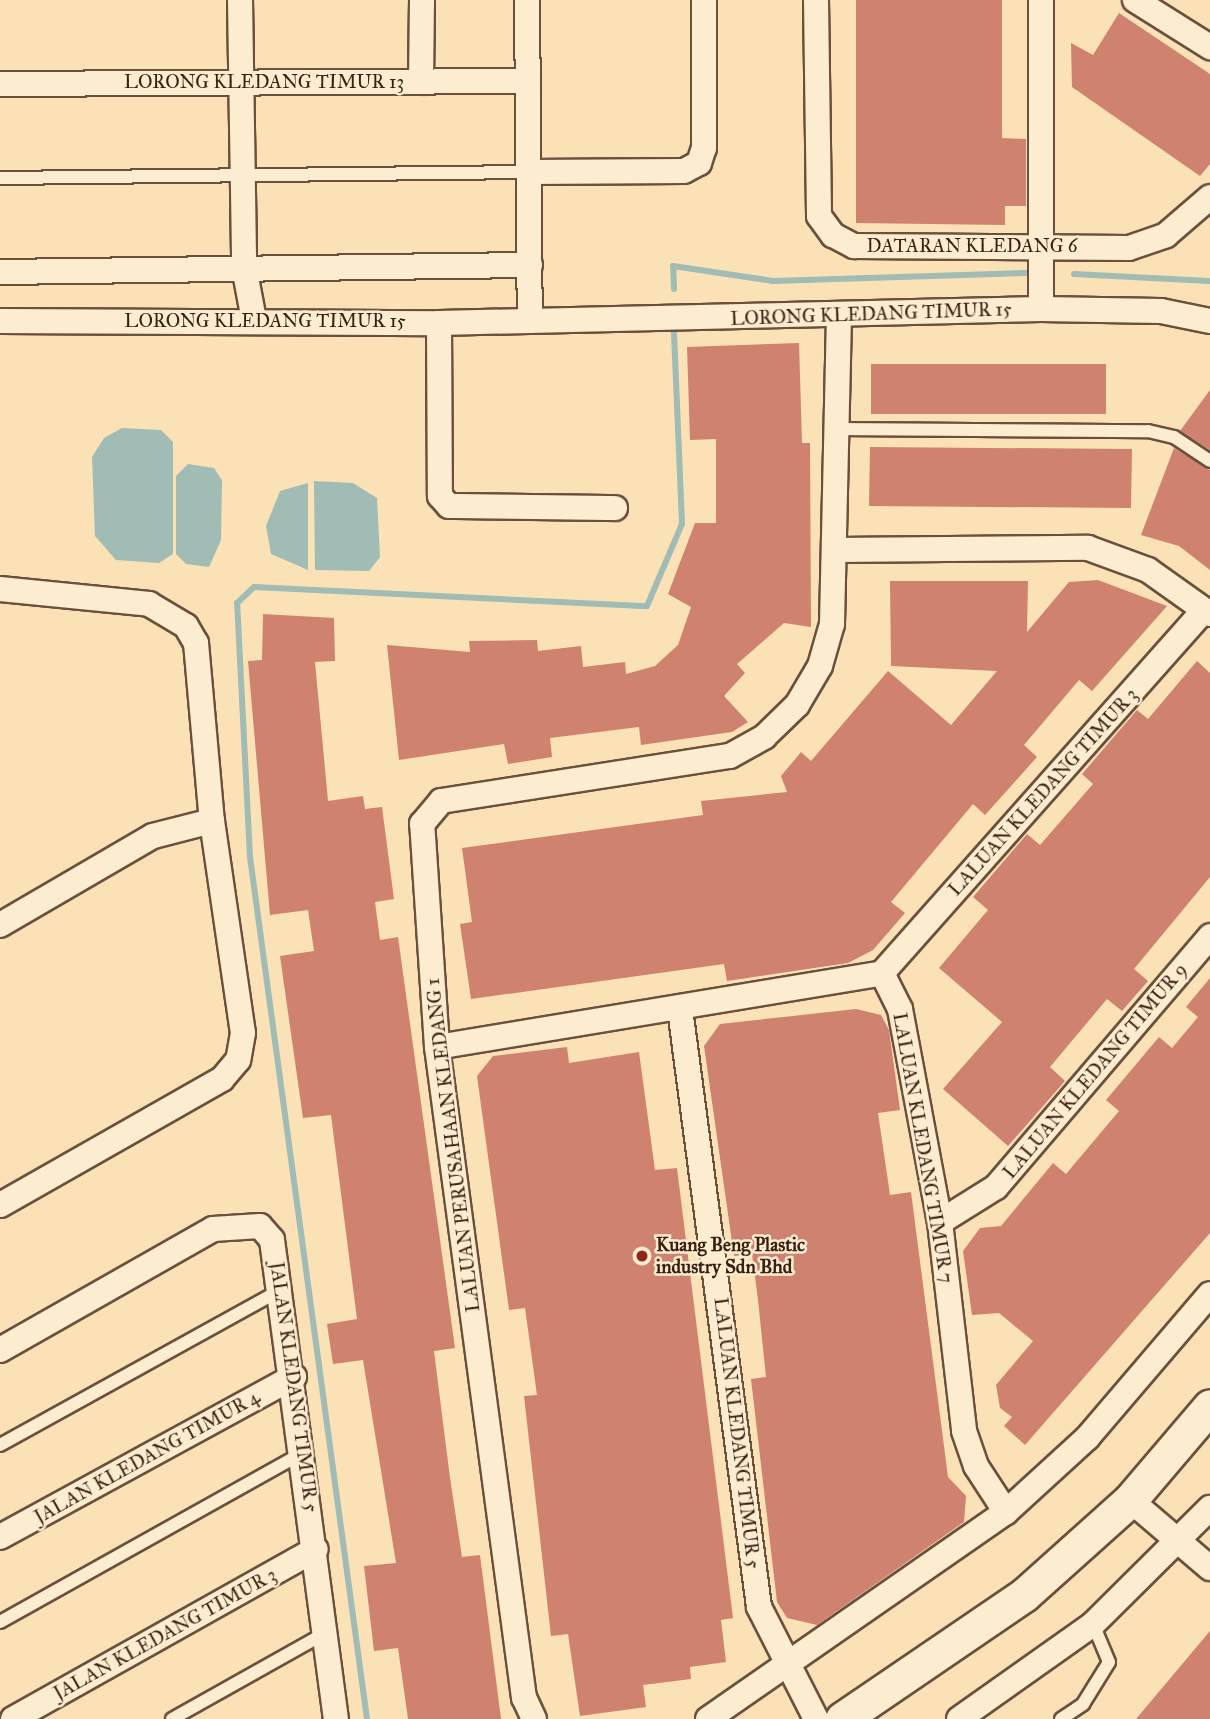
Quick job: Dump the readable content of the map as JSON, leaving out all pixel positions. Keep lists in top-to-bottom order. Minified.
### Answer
{"streets":{"street":["LORONG KLEDANG TIMUR 13","DATARAN KLEDANG 6","LORONG KLEDANG TIMUR 15","LALUAN KLEDANG TIMUR 3","LALUAN KLEDANG TIMUR 9","LALUAN PERUSAHAAN KLEDANG 1","LALUAN KLEDANG TIMUR 7","JALAN KLEDANG TIMUR 5","LALUAN KLEDANG TIMUR 5","JALAN KLEDANG TIMUR 4","JALAN KLEDANG TIMUR 3"]},"crossings":[["LORONG KLEDANG TIMUR 15","LALUAN PERUSAHAAN KLEDANG 1"],["LALUAN KLEDANG TIMUR 3","LALUAN KLEDANG TIMUR 7"],["LALUAN KLEDANG TIMUR 9","LALUAN KLEDANG TIMUR 7"],["JALAN KLEDANG TIMUR 5","JALAN KLEDANG TIMUR 4"],["JALAN KLEDANG TIMUR 5","JALAN KLEDANG TIMUR 3"]],"places":["Kuang Beng Plastic industry Sdn Bhd"]}
